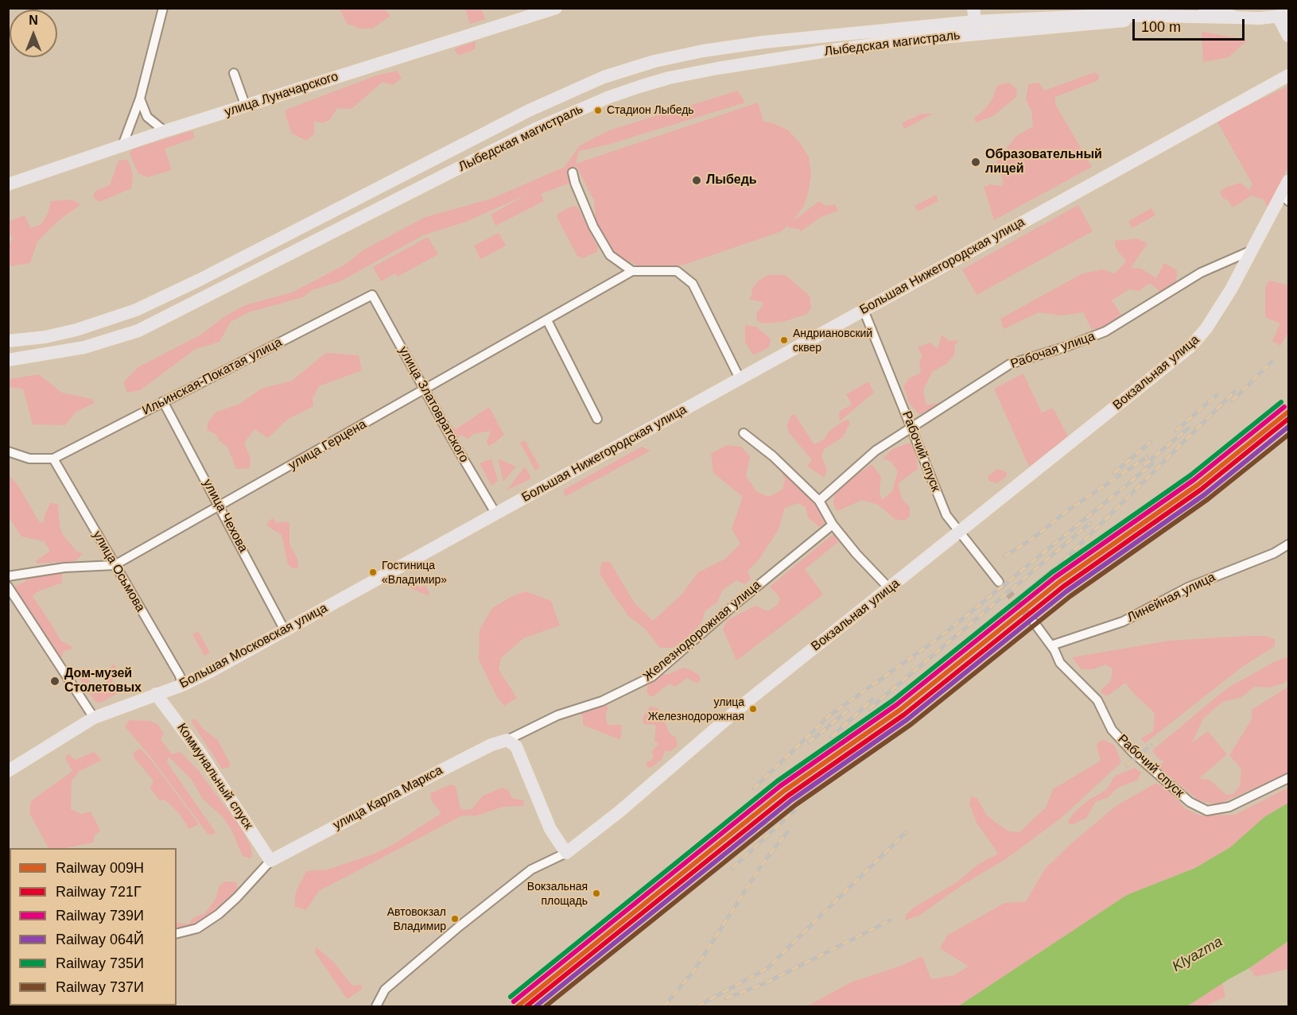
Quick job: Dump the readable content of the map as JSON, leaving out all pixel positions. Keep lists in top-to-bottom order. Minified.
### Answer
{"streets":{"main road":["Лыбедская магистраль","улица Луначарского","Большая Нижегородская улица","Вокзальная улица","Большая Московская улица","Коммунальный спуск","улица Карла Маркса"],"street":["Рабочая улица","Ильинская-Покатая улица","улица Златовратского","улица Герцена","Рабочий спуск","улица Чехова","улица Осьмова","Линейная улица","Железнодорожная улица"]},"crossings":[["Большая Нижегородская улица","улица Златовратского"],["Большая Нижегородская улица","Рабочий спуск"],["Большая Нижегородская улица","Большая Московская улица"],["Рабочая улица","Вокзальная улица"],["Рабочая улица","Рабочий спуск"],["Вокзальная улица","Рабочий спуск"],["Ильинская-Покатая улица","улица Златовратского"],["Ильинская-Покатая улица","улица Чехова"],["Ильинская-Покатая улица","улица Осьмова"],["улица Златовратского","улица Герцена"],["улица Златовратского","Большая Московская улица"],["улица Герцена","улица Чехова"],["улица Герцена","улица Осьмова"],["Рабочий спуск","Линейная улица"],["улица Чехова","Большая Московская улица"],["улица Осьмова","Большая Московская улица"],["Железнодорожная улица","улица Карла Маркса"],["Большая Московская улица","Коммунальный спуск"],["Коммунальный спуск","улица Карла Маркса"]],"water":["Klyazma"],"places":["Стадион Лыбедь","Образовательный лицей","Лыбедь","Андриановский сквер","Гостиница «Владимир»","Дом-музей Столетовых","улица Железнодорожная","Вокзальная площадь","Автовокзал Владимир"],"lines":["rail line 735И","rail line 739И","rail line 009Н","rail line 721Г","rail line 064Й","rail line 737И"],"legend":["Railway 009Н","Railway 721Г","Railway 739И","Railway 064Й","Railway 735И","Railway 737И"],"scale_bar":"100 m","north":"top"}
